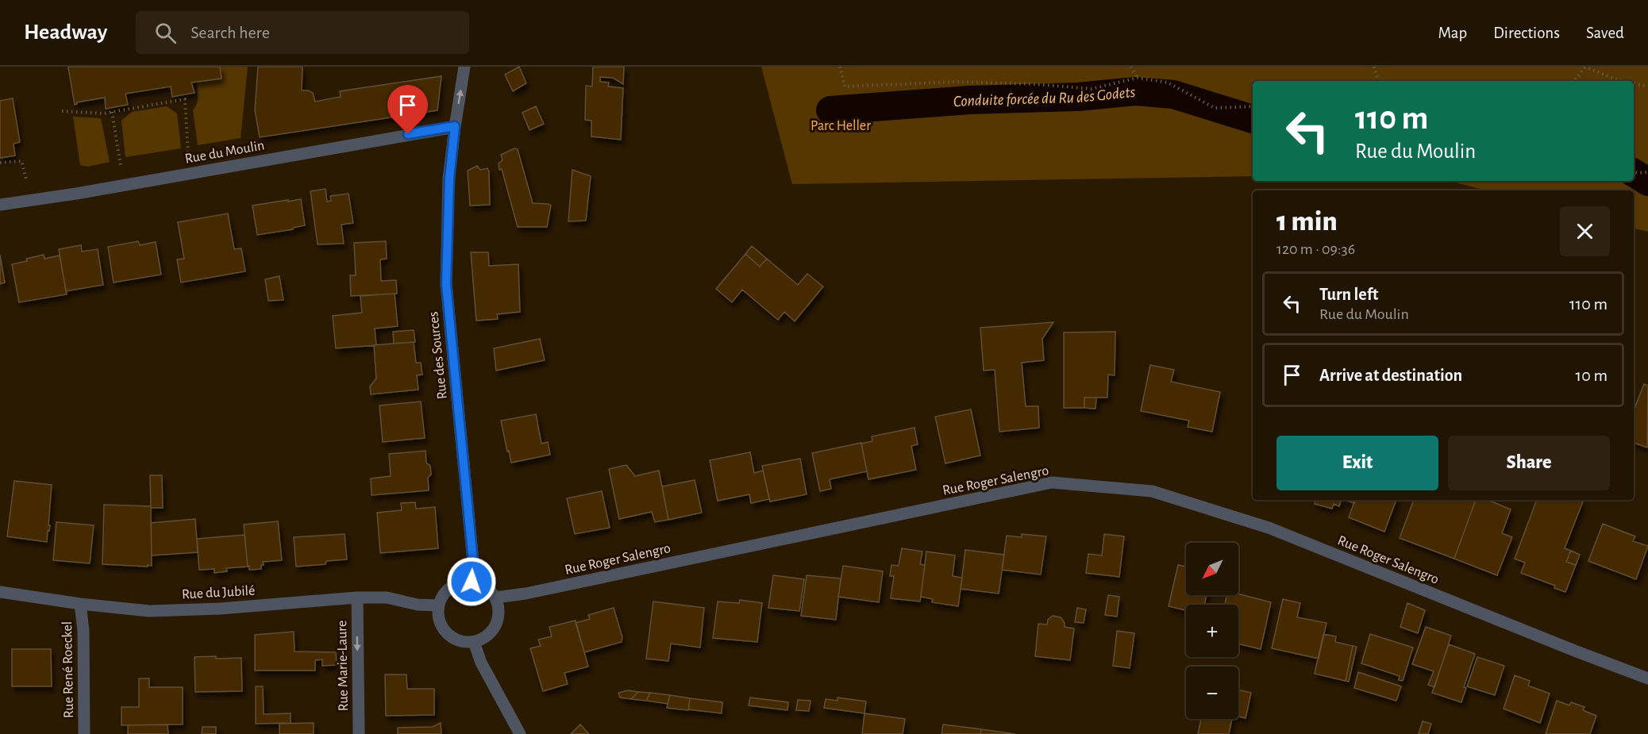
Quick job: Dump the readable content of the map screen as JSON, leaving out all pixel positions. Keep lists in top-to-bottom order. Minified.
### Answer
{"streets":{"street":["Rue du Moulin","Rue des Sources","Rue Roger Salengro","Rue du Jubilé","Rue Marie-Laure","Rue René Roeckel"]},"crossings":[["Rue du Moulin","Rue des Sources"],["Rue des Sources","Rue Roger Salengro"],["Rue des Sources","Rue du Jubilé"],["Rue Roger Salengro","Rue du Jubilé"],["Rue du Jubilé","Rue Marie-Laure"],["Rue du Jubilé","Rue René Roeckel"]],"one_way":["Rue Marie-Laure"],"water":["Conduite forcée du Ru des Godets"],"parks":["Parc Heller"],"north":"bottom left","page":{"header":"Headway","search":"Search here","nav":["Map","Directions","Saved"],"turn":["110 m","Rue du Moulin"],"heading":["1 min","120 m · 09:36"],"list":[{"name":"Turn left","note":"Rue du Moulin","value":"110 m"},{"name":"Arrive at destination","value":"10 m"}],"buttons":["Exit","Share"],"map_buttons":["+","−"]}}
